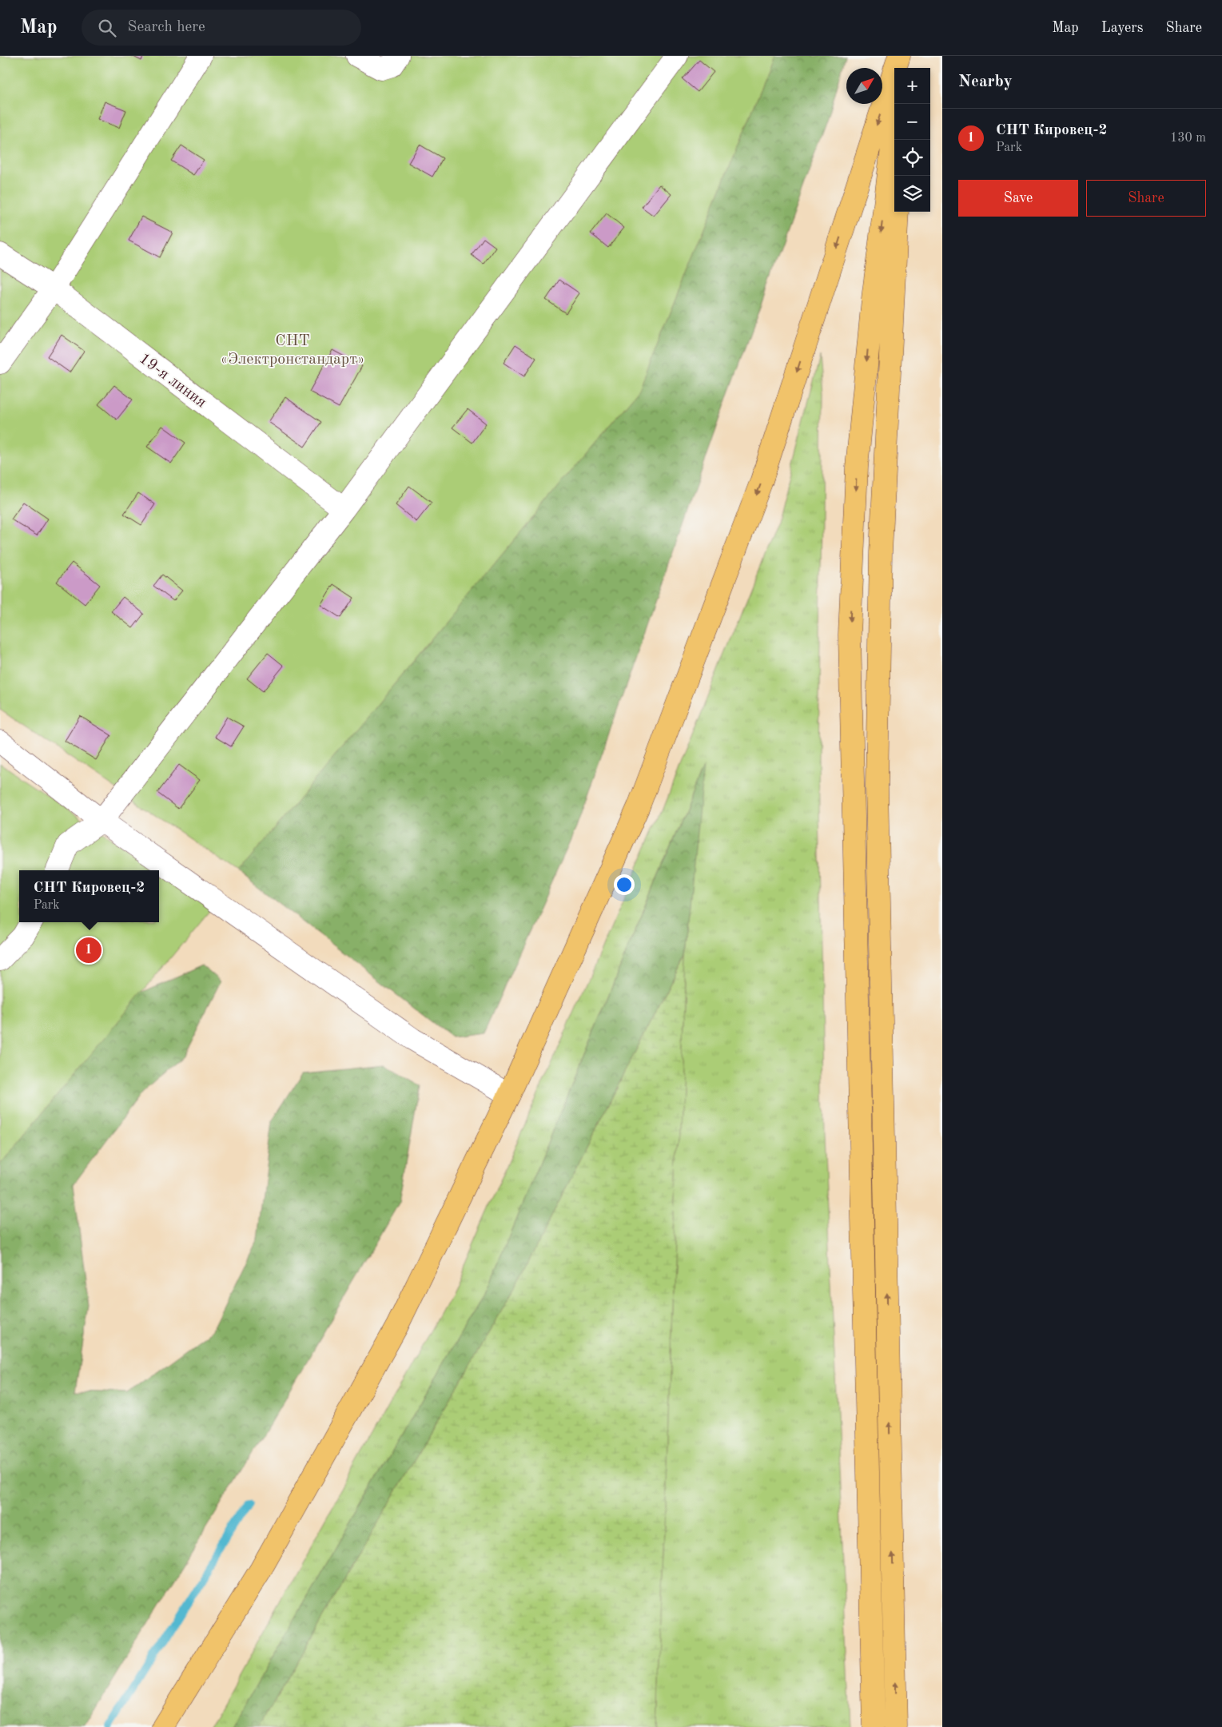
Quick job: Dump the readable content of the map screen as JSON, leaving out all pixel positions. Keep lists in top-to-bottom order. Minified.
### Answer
{"streets":{"street":["19-я линия"]},"parks":["СНТ «Электронстандарт»"],"north":"top right","page":{"header":"Map","search":"Search here","nav":["Map","Layers","Share"],"heading":"Nearby","map_buttons":["+","−"],"list":[{"mark":"1","name":"СНТ Кировец-2","note":"Park","value":"130 m"}],"buttons":["Save","Share"],"popup":["СНТ Кировец-2","Park"],"pins":"1"}}
